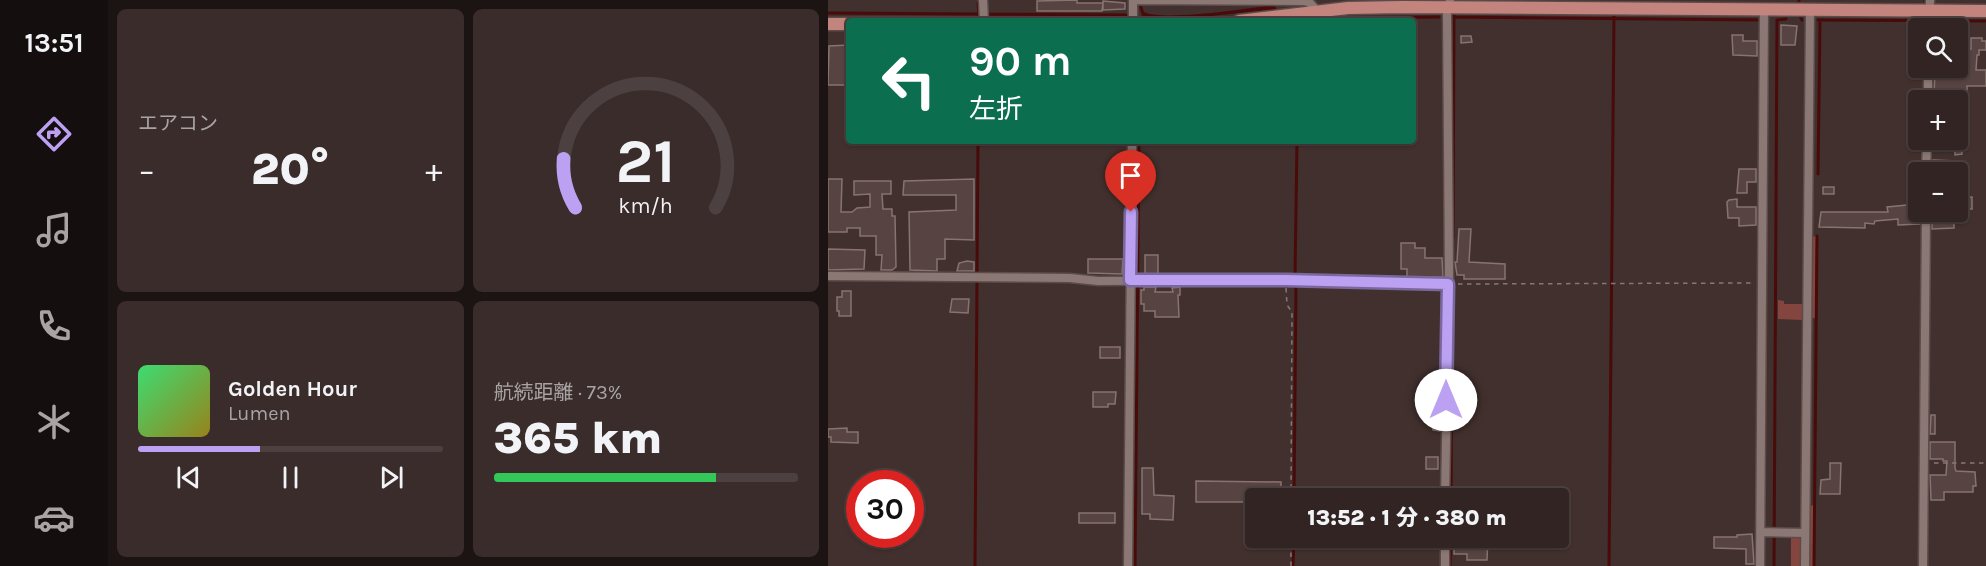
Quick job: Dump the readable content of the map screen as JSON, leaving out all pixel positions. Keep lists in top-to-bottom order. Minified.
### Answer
{"page":{"tabs":"13:51","tile":["エアコン",["航続距離 · 73%","365 km"]],"map_buttons":["+","−"],"turn":["90 m","左折"],"heat":["−","20°","+"],"song":["Golden Hour","Lumen"],"limit":"30","trip":"13:52 · 1 分 · 380 m","gauge":["21","km/h"]}}
